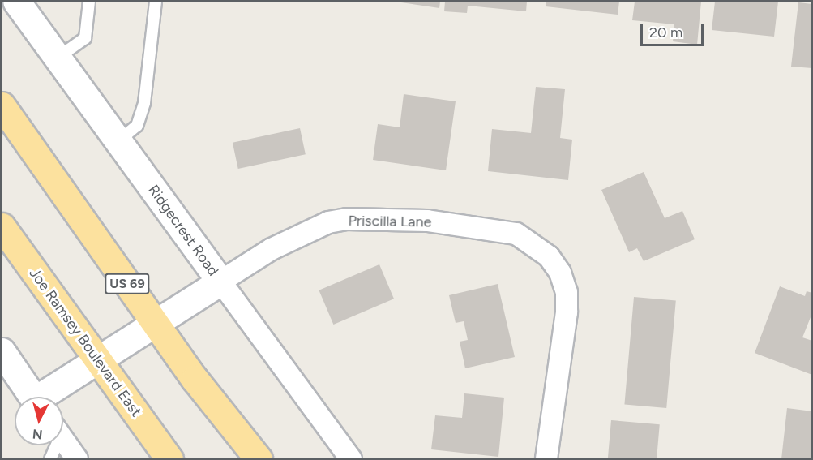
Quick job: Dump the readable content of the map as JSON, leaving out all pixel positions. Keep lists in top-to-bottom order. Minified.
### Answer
{"streets":{"highway":["US 69","Joe Ramsey Boulevard East"],"street":["Priscilla Lane","Ridgecrest Road"]},"crossings":[["Priscilla Lane","Ridgecrest Road"],["Priscilla Lane","US 69"],["Priscilla Lane","Joe Ramsey Boulevard East"]],"scale_bar":"20 m","north":"bottom"}
